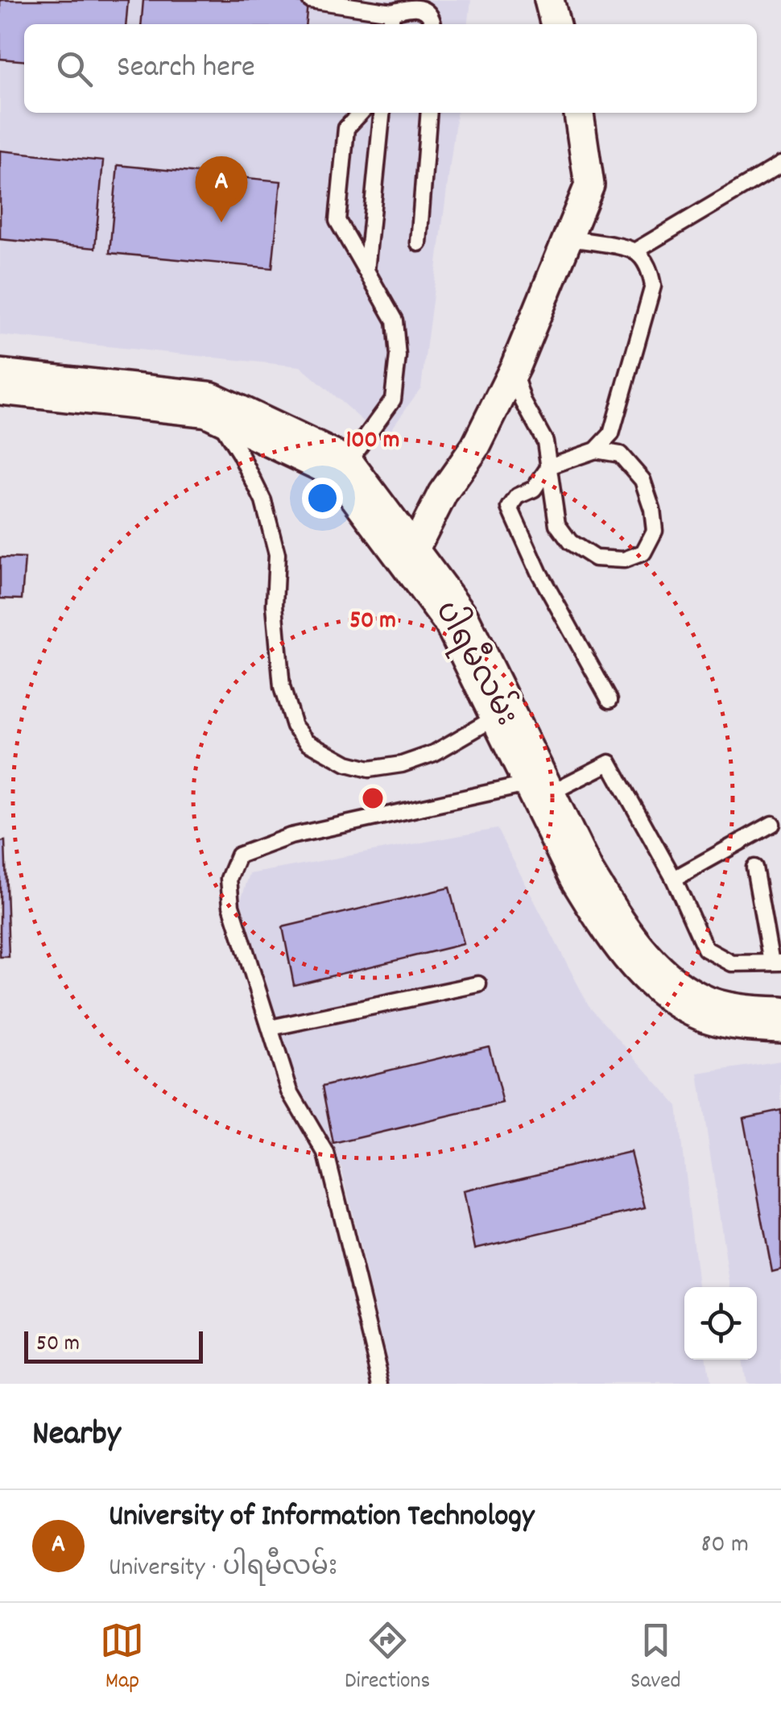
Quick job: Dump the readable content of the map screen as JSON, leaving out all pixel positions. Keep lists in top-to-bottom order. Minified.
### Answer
{"streets":{"main road":["ပါရမီလမ်း"]},"scale_bar":"50 m","page":{"search":"Search here","pins":"A","scale":"50 m","heading":"Nearby","list":[{"mark":"A","name":"University of Information Technology","note":"University · ပါရမီလမ်း","value":"80 m"}],"nav":["Map","Directions","Saved"]},"rings":["100 m","50 m"]}
